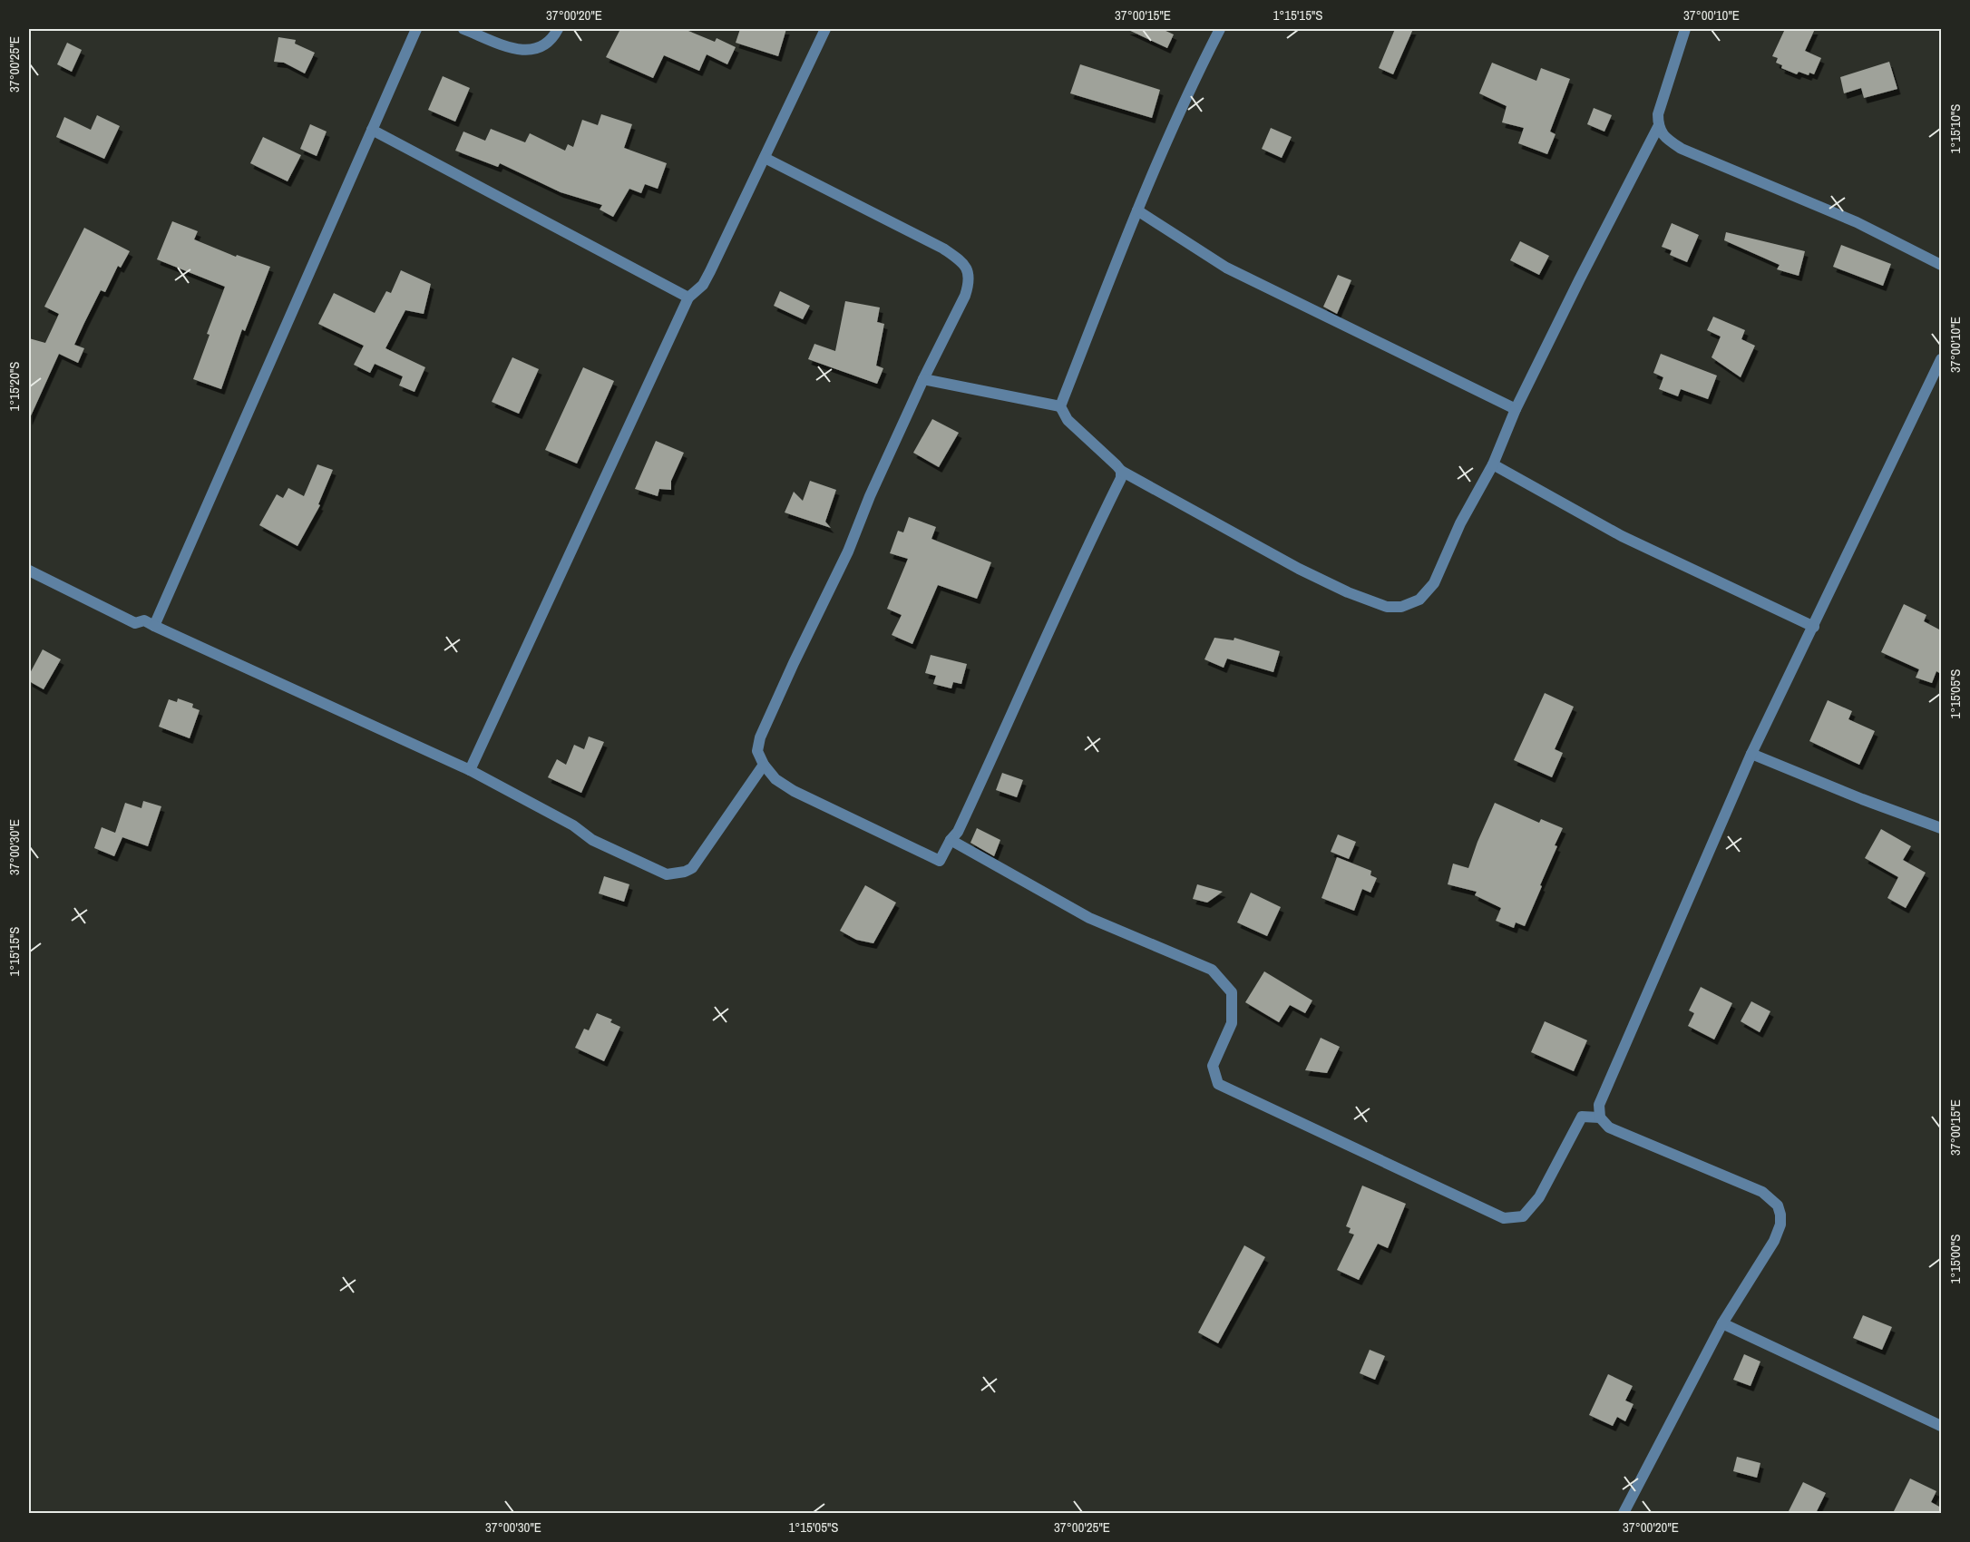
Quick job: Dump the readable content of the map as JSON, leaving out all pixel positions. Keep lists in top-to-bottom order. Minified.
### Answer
{"coordinates":["37°00'20\"E","37°00'15\"E","1°15'15\"S","37°00'10\"E","37°00'25\"E","1°15'10\"S","1°15'20\"S","1°15'05\"S","37°00'30\"E","1°15'00\"S"]}
